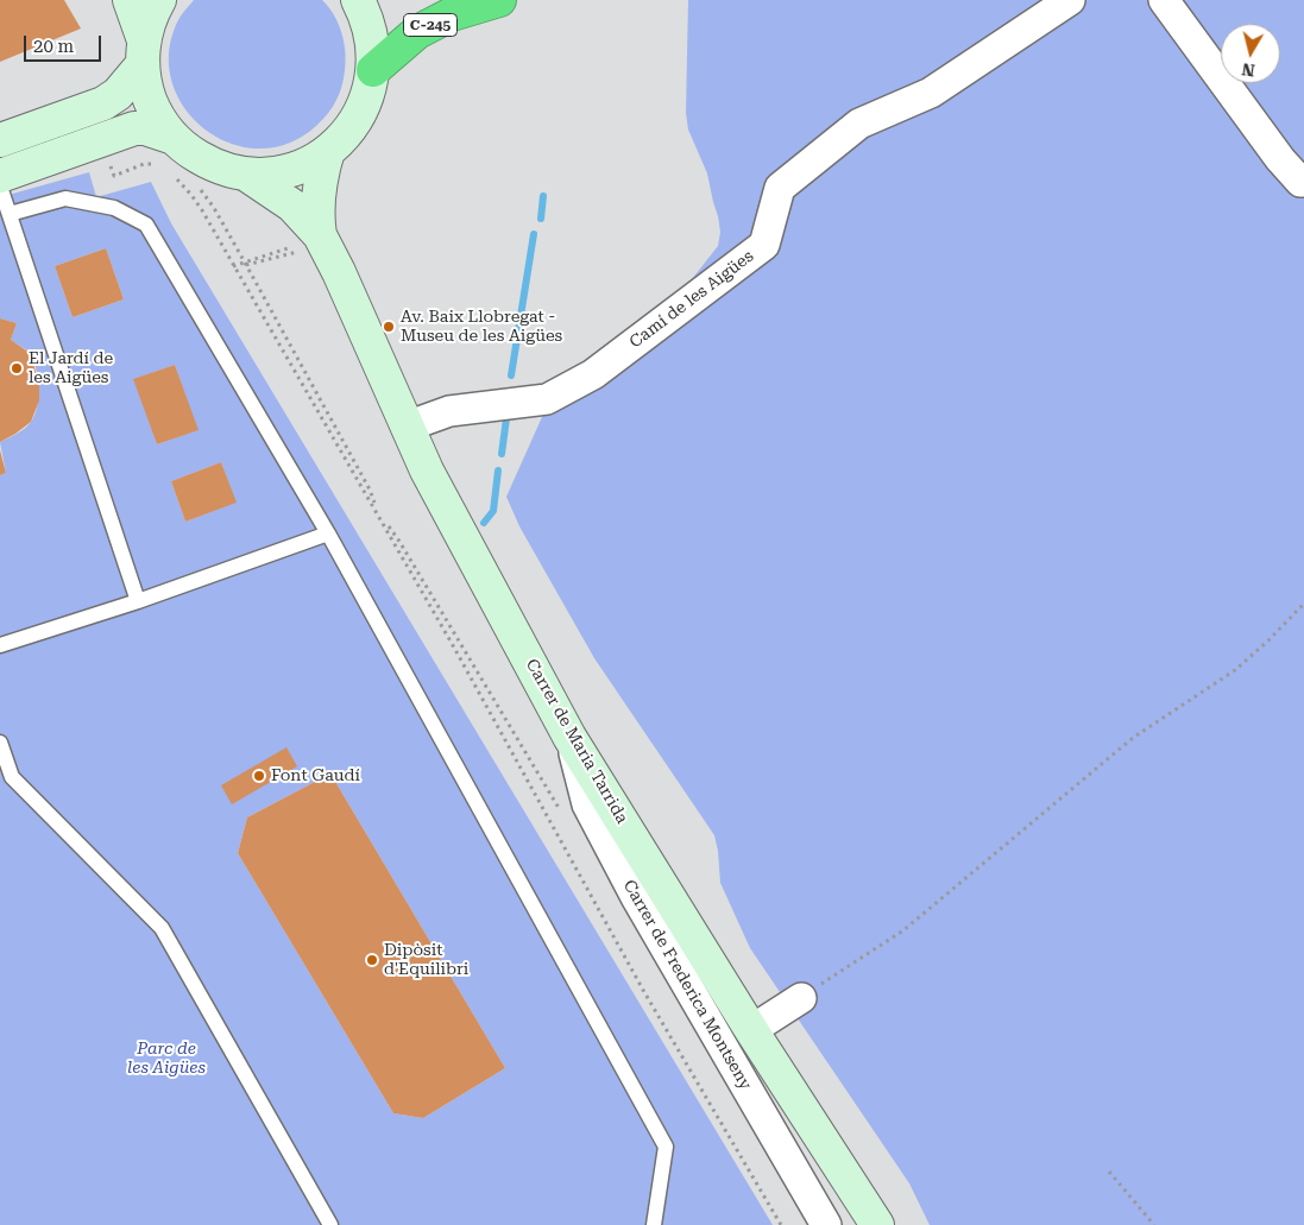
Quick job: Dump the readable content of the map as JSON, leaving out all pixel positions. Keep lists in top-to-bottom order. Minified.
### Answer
{"streets":{"highway":["C-245"],"main road":["Carrer de Maria Tarrida"],"street":["Camí de les Aigües","Carrer de Frederica Montseny"]},"crossings":[["Camí de les Aigües","Carrer de Maria Tarrida"],["Carrer de Maria Tarrida","Carrer de Frederica Montseny"]],"parks":["Parc de les Aigües"],"places":["Av. Baix Llobregat - Museu de les Aigües","El Jardí de les Aigües","Font Gaudí","Dipòsit d'Equilibri"],"scale_bar":"20 m","north":"bottom"}
